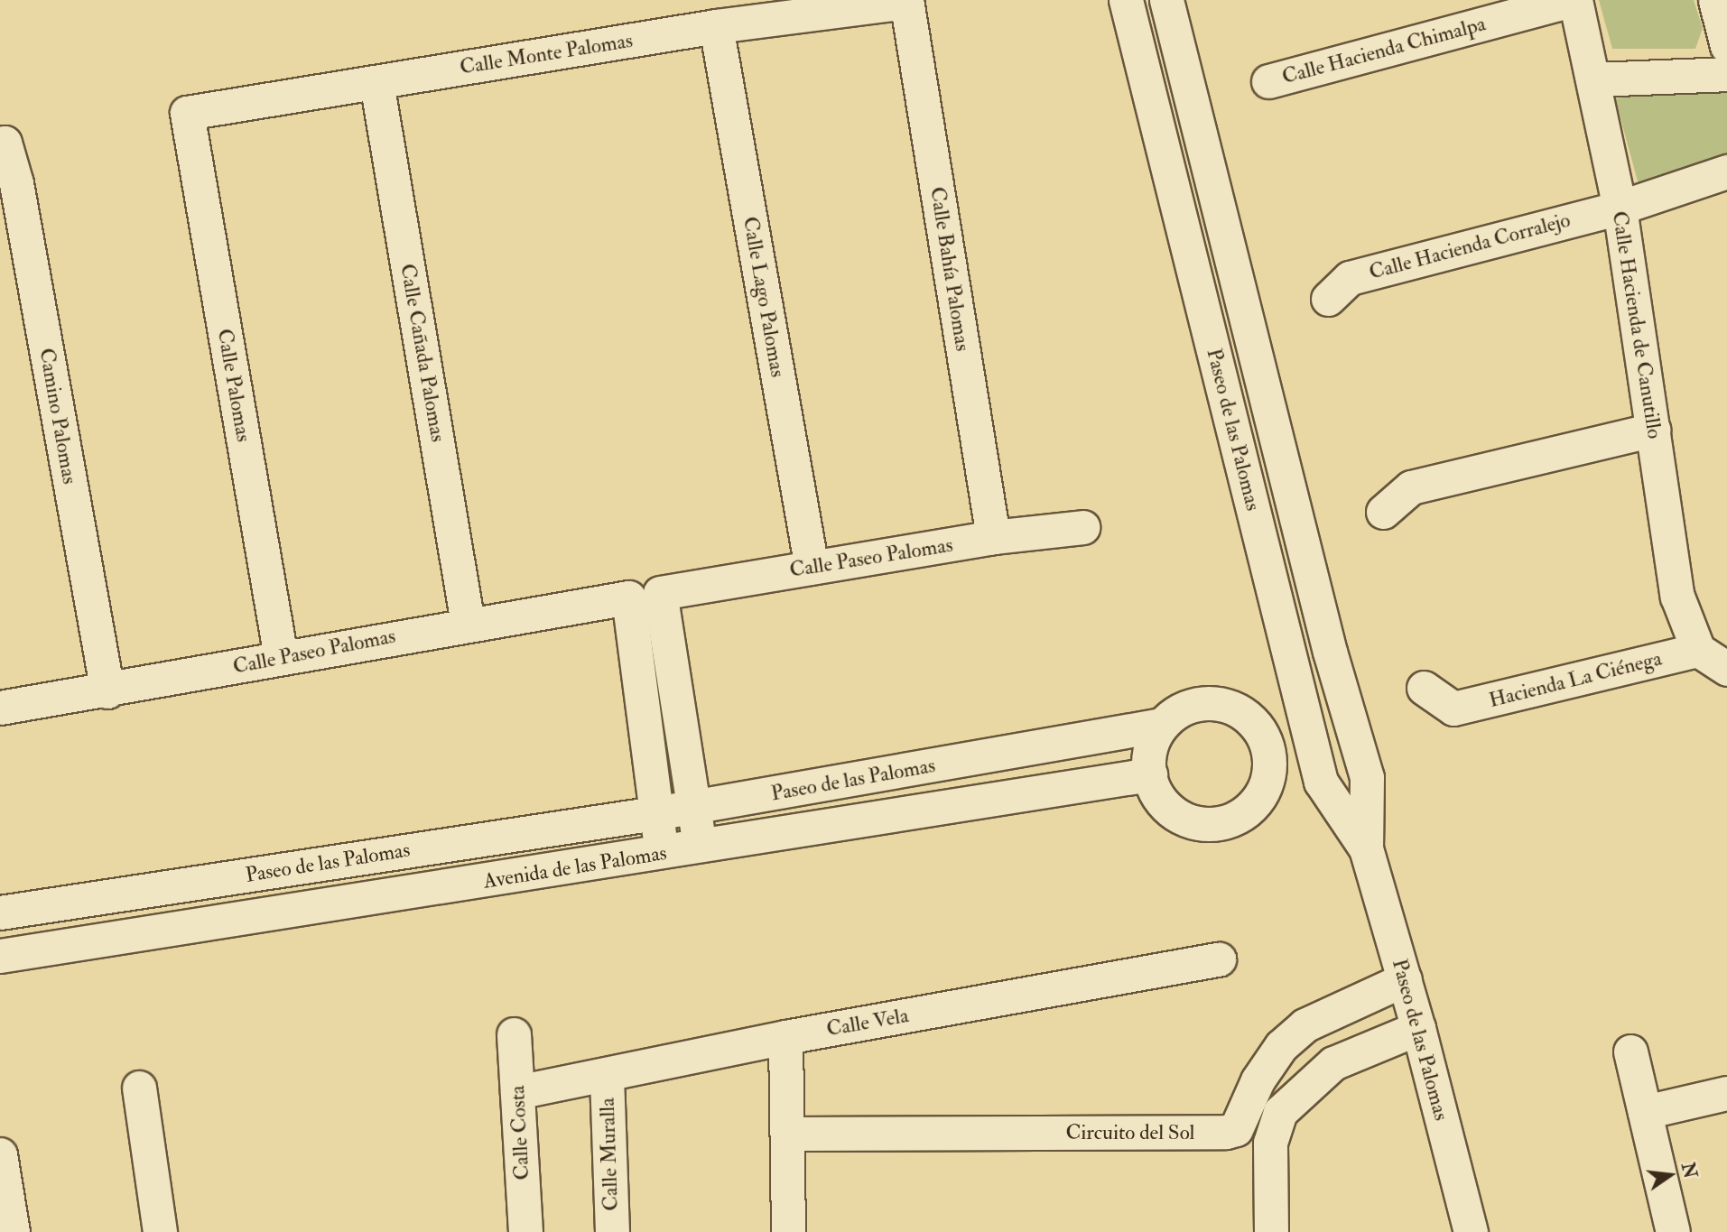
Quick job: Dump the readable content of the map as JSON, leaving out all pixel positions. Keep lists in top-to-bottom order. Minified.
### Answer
{"streets":{"street":["Calle Hacienda Chimalpa","Calle Monte Palomas","Calle Hacienda Corralejo","Calle Bahía Palomas","Calle Lago Palomas","Calle Hacienda de Canutillo","Calle Cañada Palomas","Calle Palomas","Camino Palomas","Paseo de las Palomas","Calle Paseo Palomas","Hacienda La Ciénega","Avenida de las Palomas","Calle Vela","Calle Costa","Circuito del Sol","Calle Muralla"]},"crossings":[["Calle Hacienda Chimalpa","Calle Hacienda de Canutillo"],["Calle Monte Palomas","Calle Bahía Palomas"],["Calle Monte Palomas","Calle Lago Palomas"],["Calle Monte Palomas","Calle Cañada Palomas"],["Calle Monte Palomas","Calle Palomas"],["Calle Hacienda Corralejo","Calle Hacienda de Canutillo"],["Calle Bahía Palomas","Calle Paseo Palomas"],["Calle Lago Palomas","Calle Paseo Palomas"],["Calle Hacienda de Canutillo","Hacienda La Ciénega"],["Calle Cañada Palomas","Calle Paseo Palomas"],["Calle Palomas","Calle Paseo Palomas"],["Camino Palomas","Calle Paseo Palomas"],["Paseo de las Palomas","Avenida de las Palomas"],["Paseo de las Palomas","Circuito del Sol"],["Calle Vela","Calle Costa"],["Calle Vela","Calle Muralla"]],"north":"right"}
